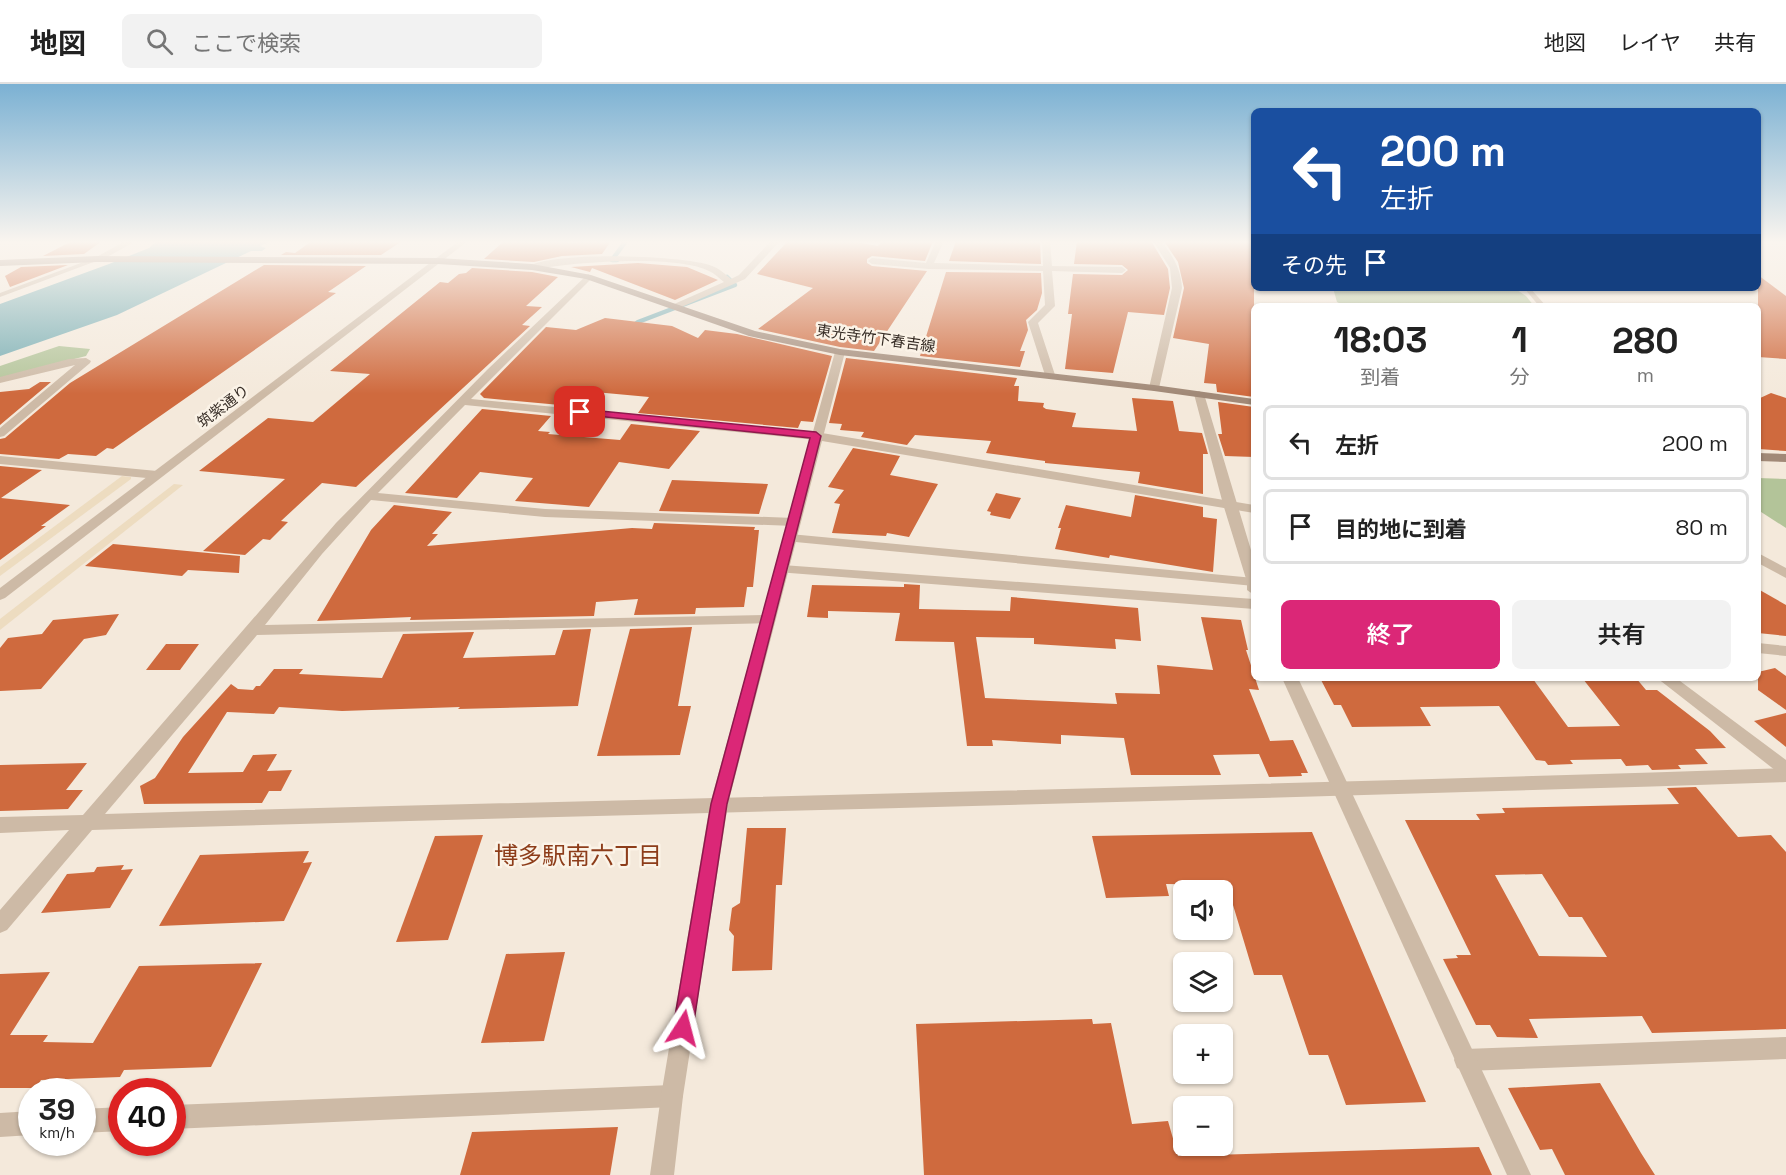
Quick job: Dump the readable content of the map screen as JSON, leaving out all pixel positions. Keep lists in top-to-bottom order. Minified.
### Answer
{"streets":{"main road":["東光寺竹下春吉線"],"street":["筑紫通り"]},"districts":["博多駅南六丁目"],"page":{"header":"地図","search":"ここで検索","nav":["地図","レイヤ","共有"],"turn":["200 m","左折"],"then":"その先","eta":["18:03","到着","1","分","280","m"],"list":[{"name":"左折","value":"200 m"},{"name":"目的地に到着","value":"80 m"}],"buttons":["終了","共有"],"map_buttons":["+","−"],"speed":"39 km/h","limit":"40"}}
